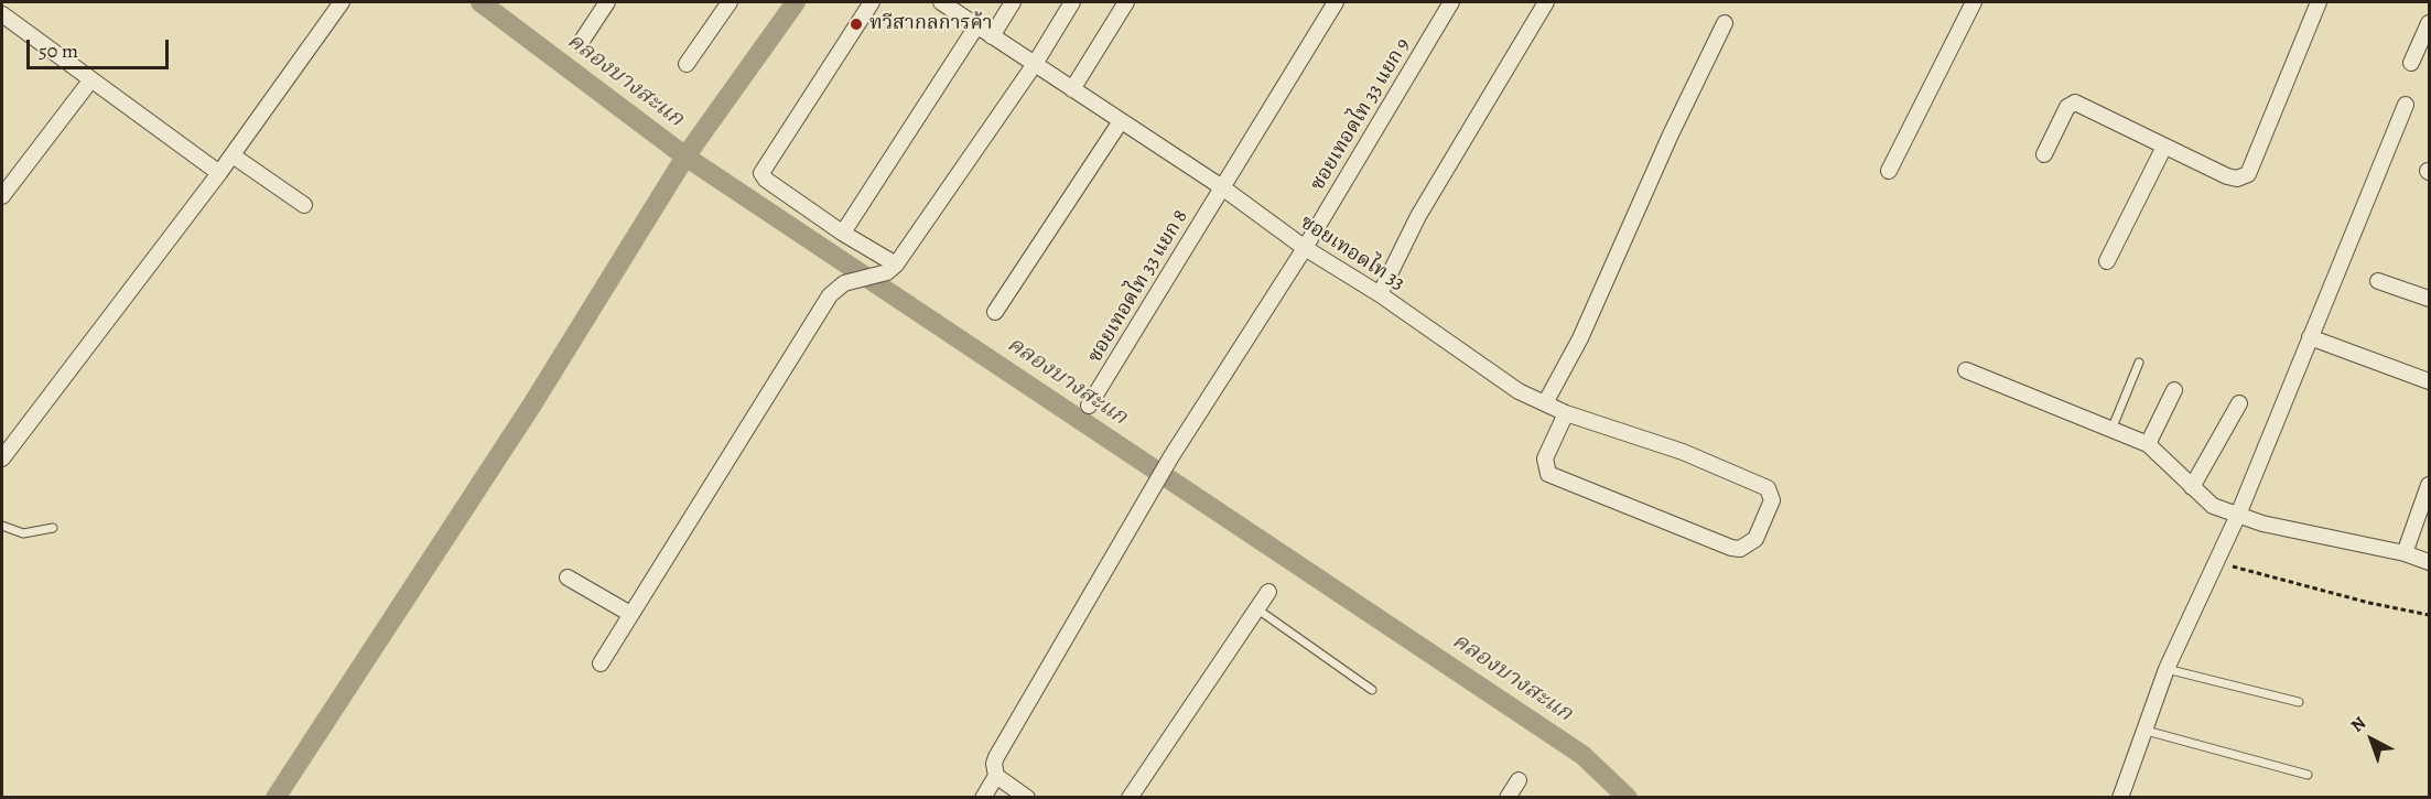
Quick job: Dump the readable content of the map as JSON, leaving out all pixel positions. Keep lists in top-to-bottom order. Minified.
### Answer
{"streets":{"street":["ซอยเทอดไท 33 แยก 9","ซอยเทอดไท 33","ซอยเทอดไท 33 แยก 8"]},"crossings":[["ซอยเทอดไท 33 แยก 9","ซอยเทอดไท 33"],["ซอยเทอดไท 33","ซอยเทอดไท 33 แยก 8"]],"water":["คลองบางสะแก"],"places":["ทวีสากลการค้า"],"scale_bar":"50 m","north":"top left"}
